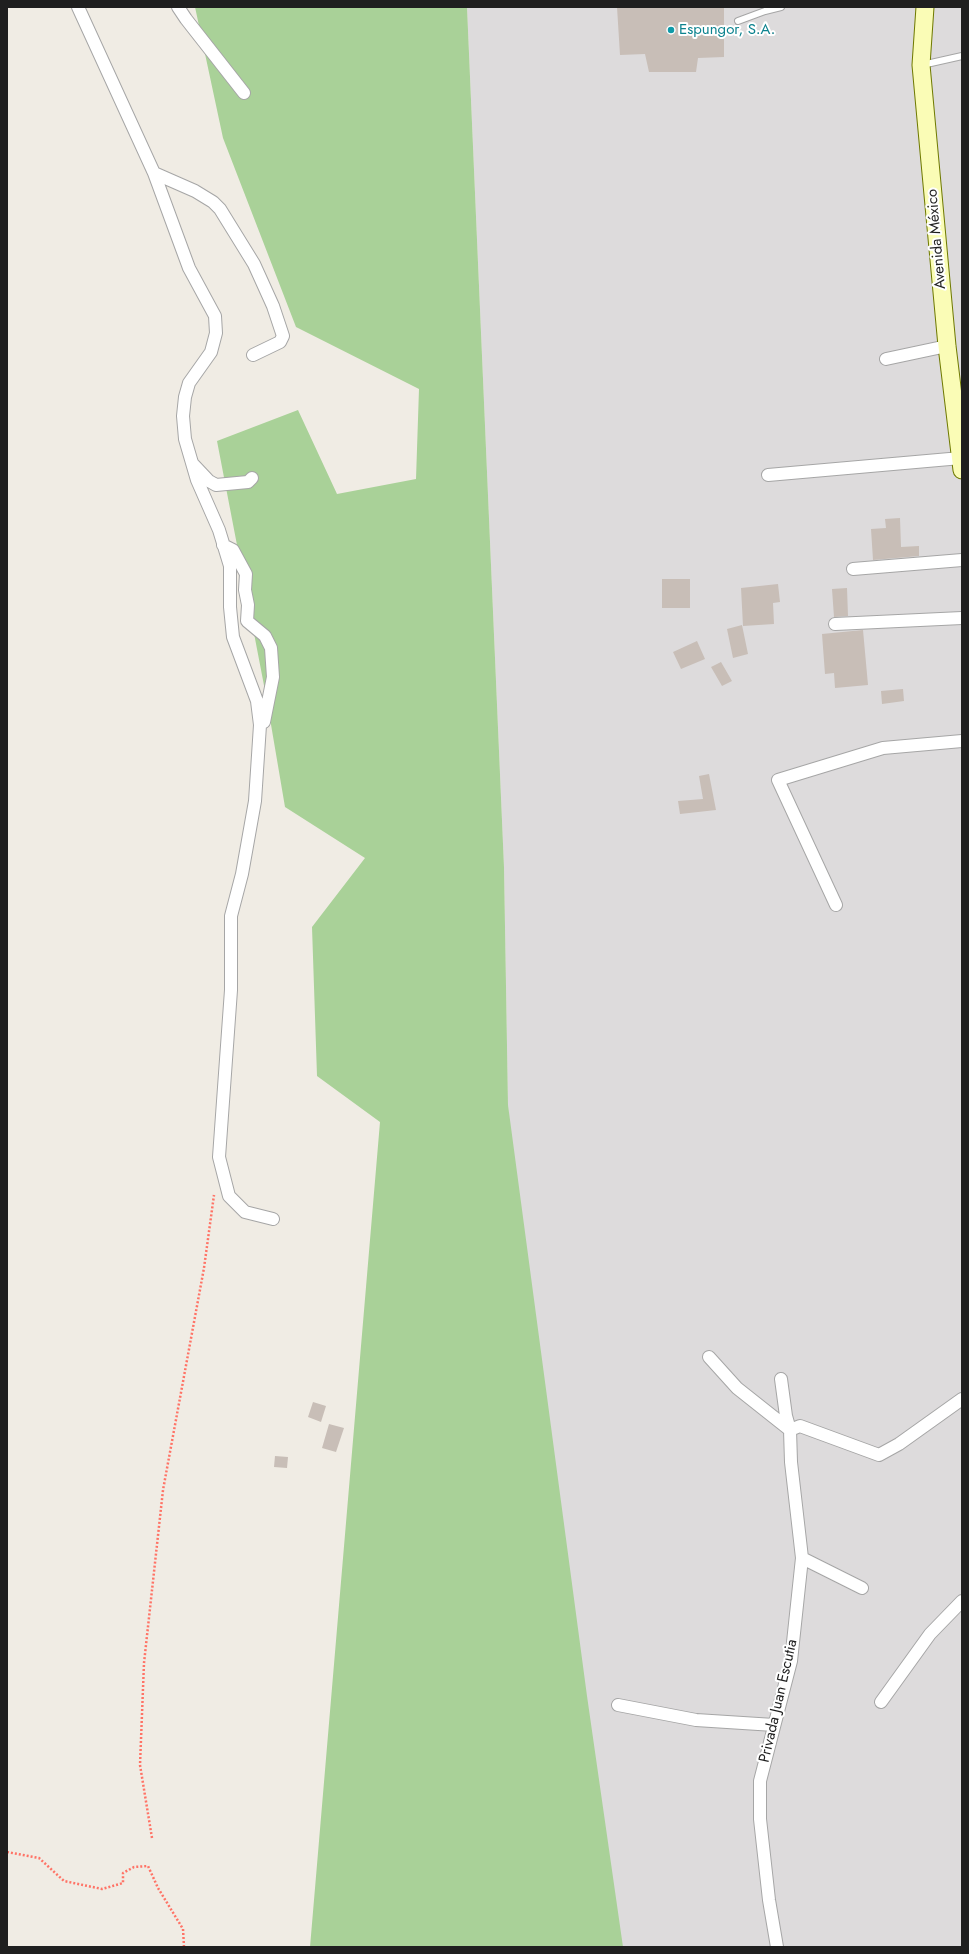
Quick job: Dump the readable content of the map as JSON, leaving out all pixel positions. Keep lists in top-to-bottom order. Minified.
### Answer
{"streets":{"main road":["Avenida México"],"street":["Privada Juan Escutia"]},"places":["Espungor, S.A."]}
